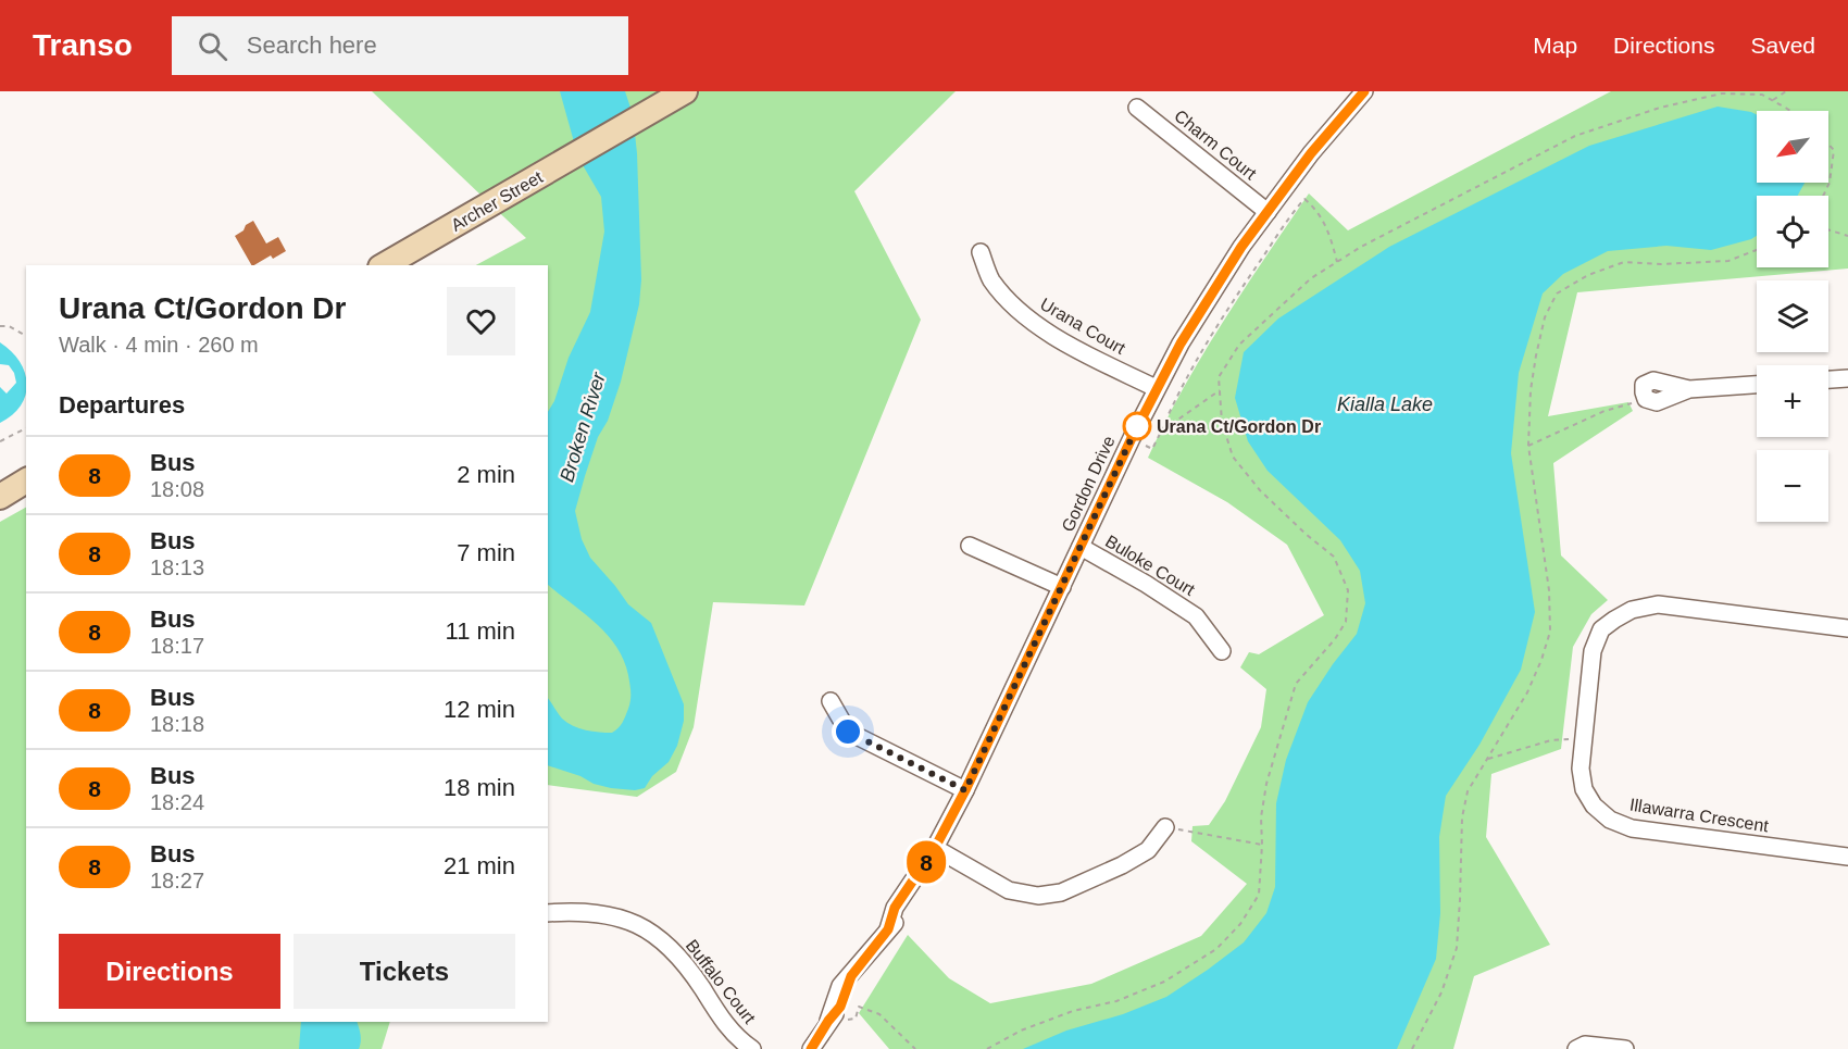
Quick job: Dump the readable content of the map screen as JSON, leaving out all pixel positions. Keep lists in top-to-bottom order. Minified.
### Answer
{"streets":{"main road":["Archer Street"],"street":["Charm Court","Urana Court","Gordon Drive","Buloke Court","Illawarra Crescent","Buffalo Court"]},"crossings":[["Charm Court","Gordon Drive"],["Urana Court","Gordon Drive"],["Gordon Drive","Buloke Court"]],"water":["Kialla Lake","Broken River"],"places":["Urana Ct/Gordon Dr"],"lines":["bus line 8"],"north":"bottom left","page":{"header":"Transo","search":"Search here","nav":["Map","Directions","Saved"],"on_map":"8","map_buttons":["+","−"],"heading":[["Urana Ct/Gordon Dr","Walk · 4 min · 260 m"],"Departures"],"list":[{"mark":"8","name":"Bus","note":"18:08","value":"2 min"},{"mark":"8","name":"Bus","note":"18:13","value":"7 min"},{"mark":"8","name":"Bus","note":"18:17","value":"11 min"},{"mark":"8","name":"Bus","note":"18:18","value":"12 min"},{"mark":"8","name":"Bus","note":"18:24","value":"18 min"},{"mark":"8","name":"Bus","note":"18:27","value":"21 min"}],"buttons":["Directions","Tickets"]}}
